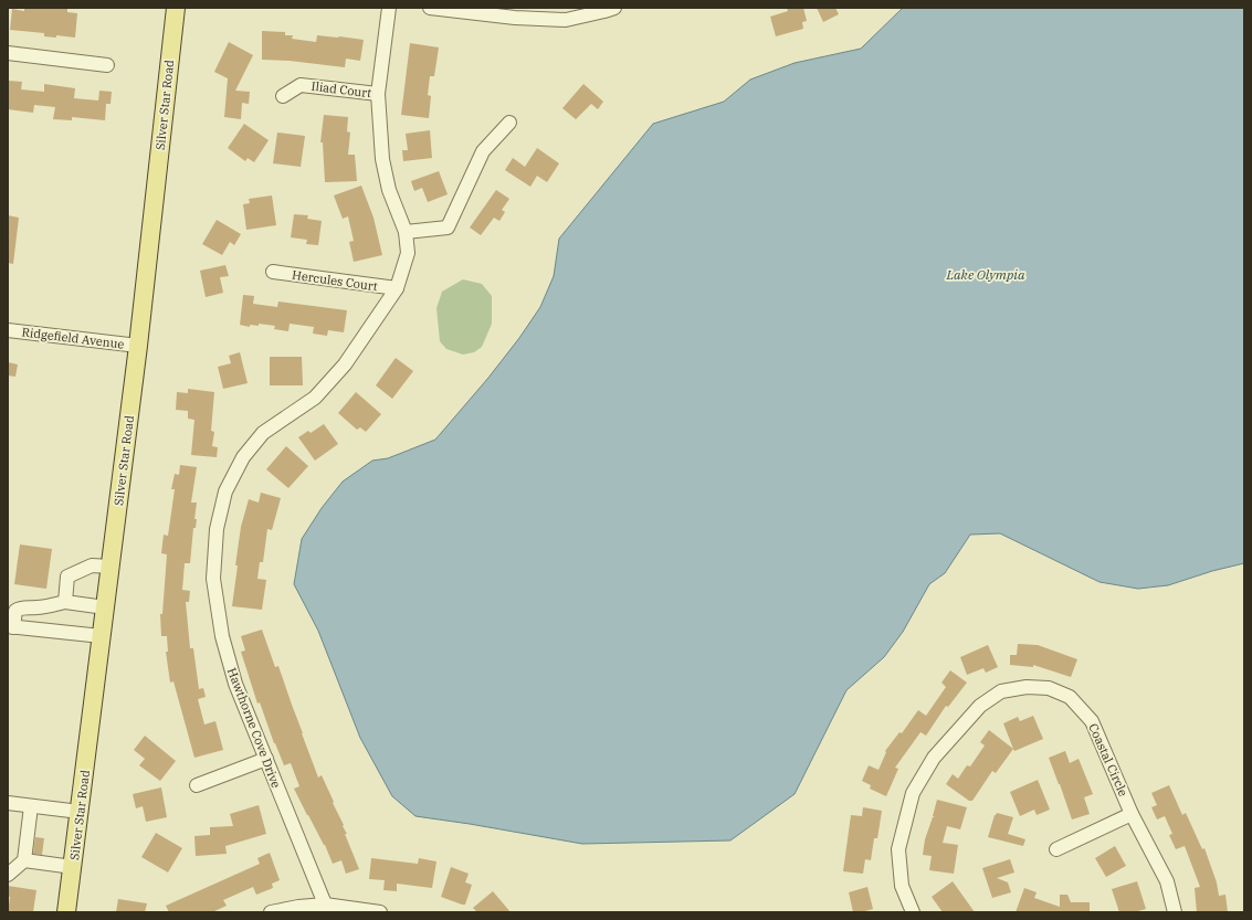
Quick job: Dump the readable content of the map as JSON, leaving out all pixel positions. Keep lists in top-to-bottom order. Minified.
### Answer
{"streets":{"main road":["Silver Star Road"],"street":["Iliad Court","Hercules Court","Ridgefield Avenue","Hawthorne Cove Drive","Coastal Circle"]},"crossings":[["Iliad Court","Hawthorne Cove Drive"],["Silver Star Road","Ridgefield Avenue"],["Hercules Court","Hawthorne Cove Drive"]],"water":["Lake Olympia"]}
